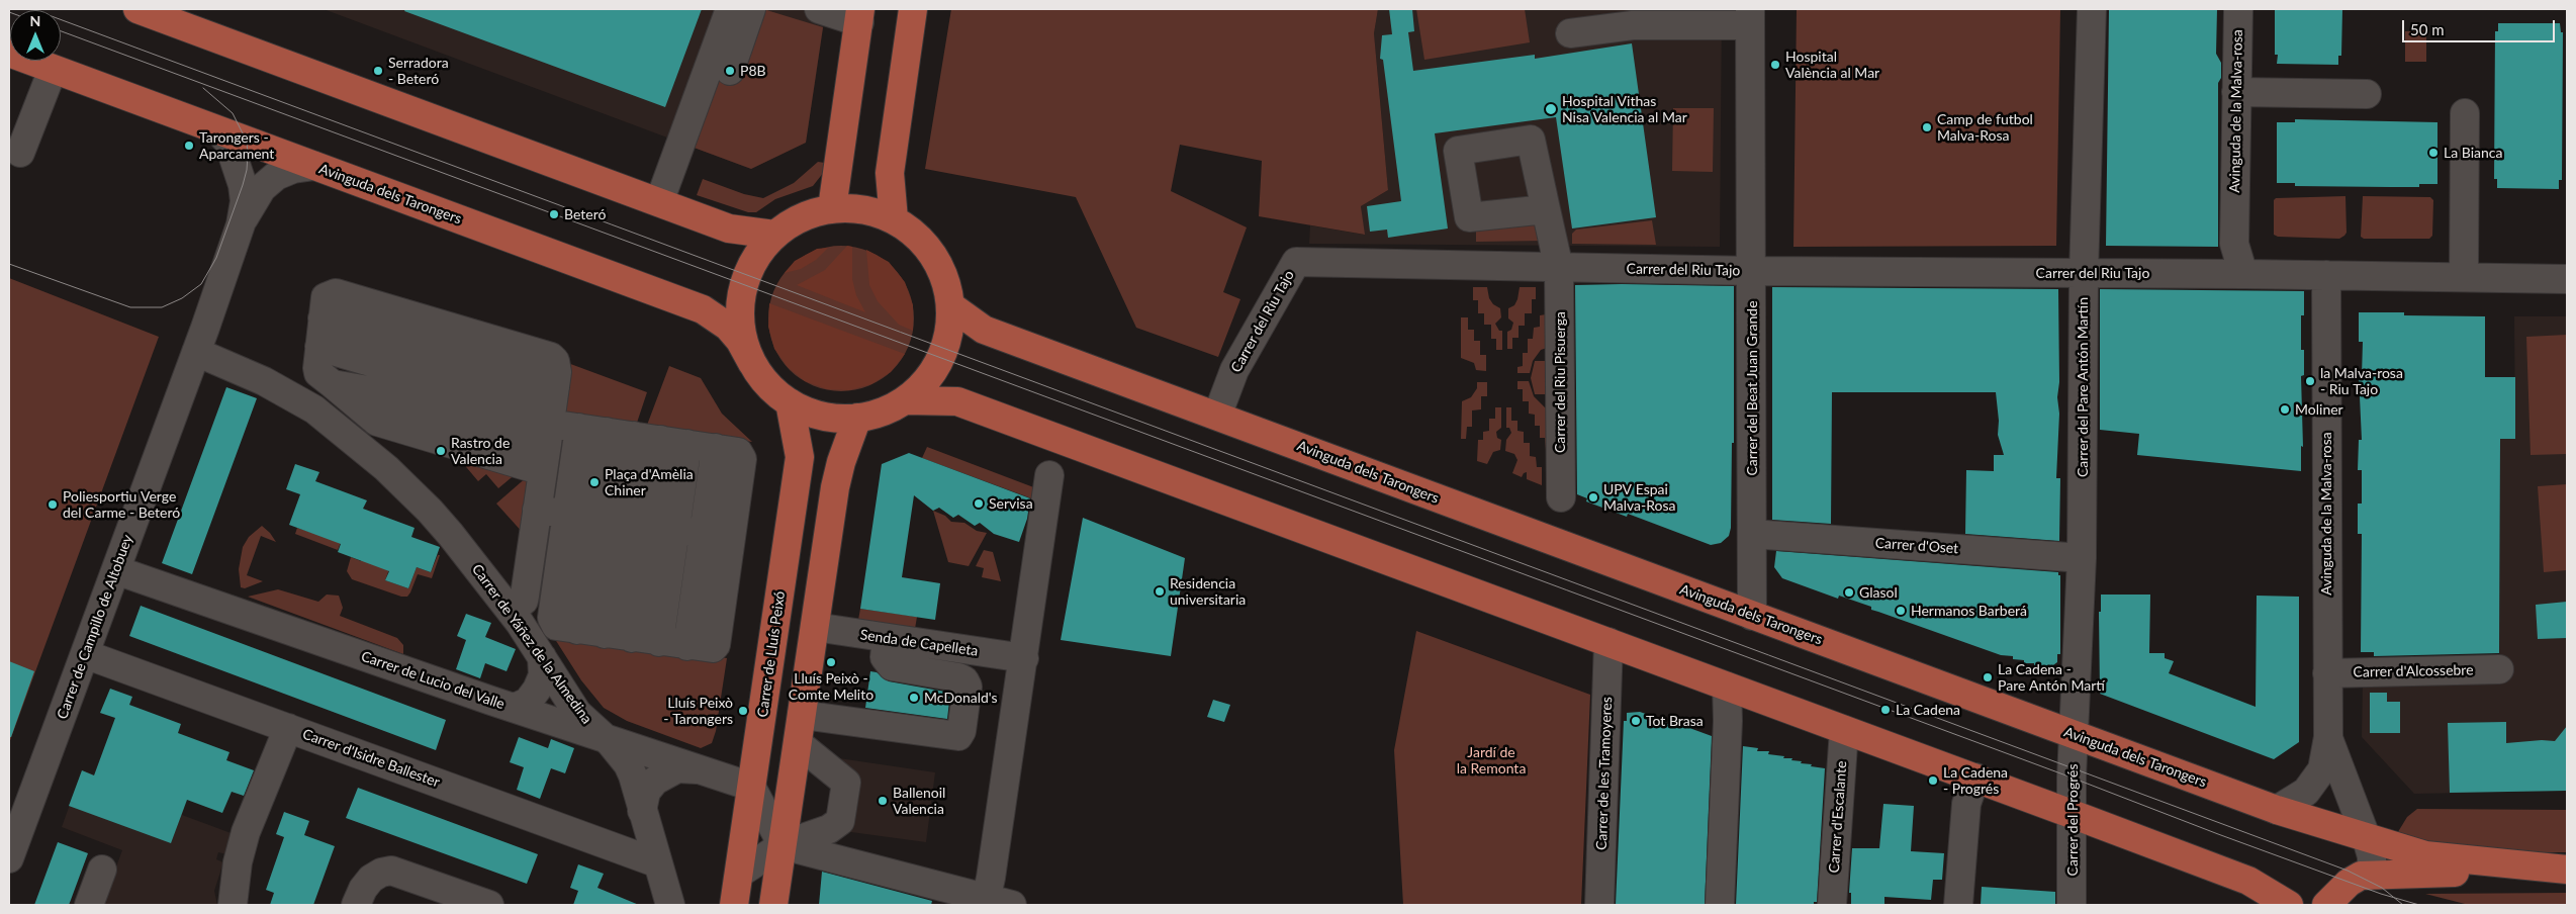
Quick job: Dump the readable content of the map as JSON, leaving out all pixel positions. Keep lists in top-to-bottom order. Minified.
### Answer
{"streets":{"main road":["Avinguda dels Tarongers","Carrer de Lluís Peixó"],"street":["Avinguda de la Malva-rosa","Carrer del Riu Tajo","Carrer del Riu Pisuerga","Carrer del Pare Antón Martín","Carrer del Beat Juan Grande","Carrer d'Oset","Carrer de Campillo de Altobuey","Senda de Capelleta","Carrer de Yáñez de la Almedina","Carrer d'Alcossebre","Carrer de Lucio del Valle","Carrer d'Isidre Ballester","Carrer de les Tramoyeres","Carrer d'Escalante","Carrer del Progrés"]},"crossings":[["Avinguda de la Malva-rosa","Avinguda dels Tarongers"],["Avinguda de la Malva-rosa","Carrer del Riu Tajo"],["Avinguda de la Malva-rosa","Carrer d'Alcossebre"],["Avinguda dels Tarongers","Carrer del Riu Tajo"],["Avinguda dels Tarongers","Carrer del Pare Antón Martín"],["Avinguda dels Tarongers","Carrer del Beat Juan Grande"],["Avinguda dels Tarongers","Carrer de Campillo de Altobuey"],["Avinguda dels Tarongers","Carrer del Progrés"],["Carrer del Riu Tajo","Carrer del Riu Pisuerga"],["Carrer del Riu Tajo","Carrer del Pare Antón Martín"],["Carrer del Riu Tajo","Carrer del Beat Juan Grande"],["Carrer del Pare Antón Martín","Carrer d'Oset"],["Carrer del Pare Antón Martín","Carrer del Progrés"],["Carrer del Beat Juan Grande","Carrer d'Oset"],["Carrer de Campillo de Altobuey","Carrer de Yáñez de la Almedina"],["Carrer de Campillo de Altobuey","Carrer de Lucio del Valle"],["Carrer de Campillo de Altobuey","Carrer d'Isidre Ballester"],["Carrer de Yáñez de la Almedina","Carrer de Lucio del Valle"],["Carrer de Yáñez de la Almedina","Carrer d'Isidre Ballester"],["Carrer de Lluís Peixó","Carrer de Lucio del Valle"]],"parks":["Jardí de la Remonta"],"places":["Hospital València al Mar","Serradora - Beteró","P8B","Hospital Vithas Nisa Valencia al Mar","Camp de futbol Malva-Rosa","Tarongers - Aparcament","La Bianca","Beteró","la Malva-rosa - Riu Tajo","Moliner","Rastro de Valencia","Plaça d'Amèlia Chiner","UPV Espai Malva-Rosa","Servisa","Poliesportiu Verge del Carme - Beteró","Residencia universitaria","Glasol","Hermanos Barberá","Lluís Peixò - Comte Melito","La Cadena - Pare Antón Martí","McDonald's","La Cadena","Lluís Peixò - Tarongers","Tot Brasa","La Cadena - Progrés","Ballenoil Valencia"],"scale_bar":"50 m","north":"top"}
